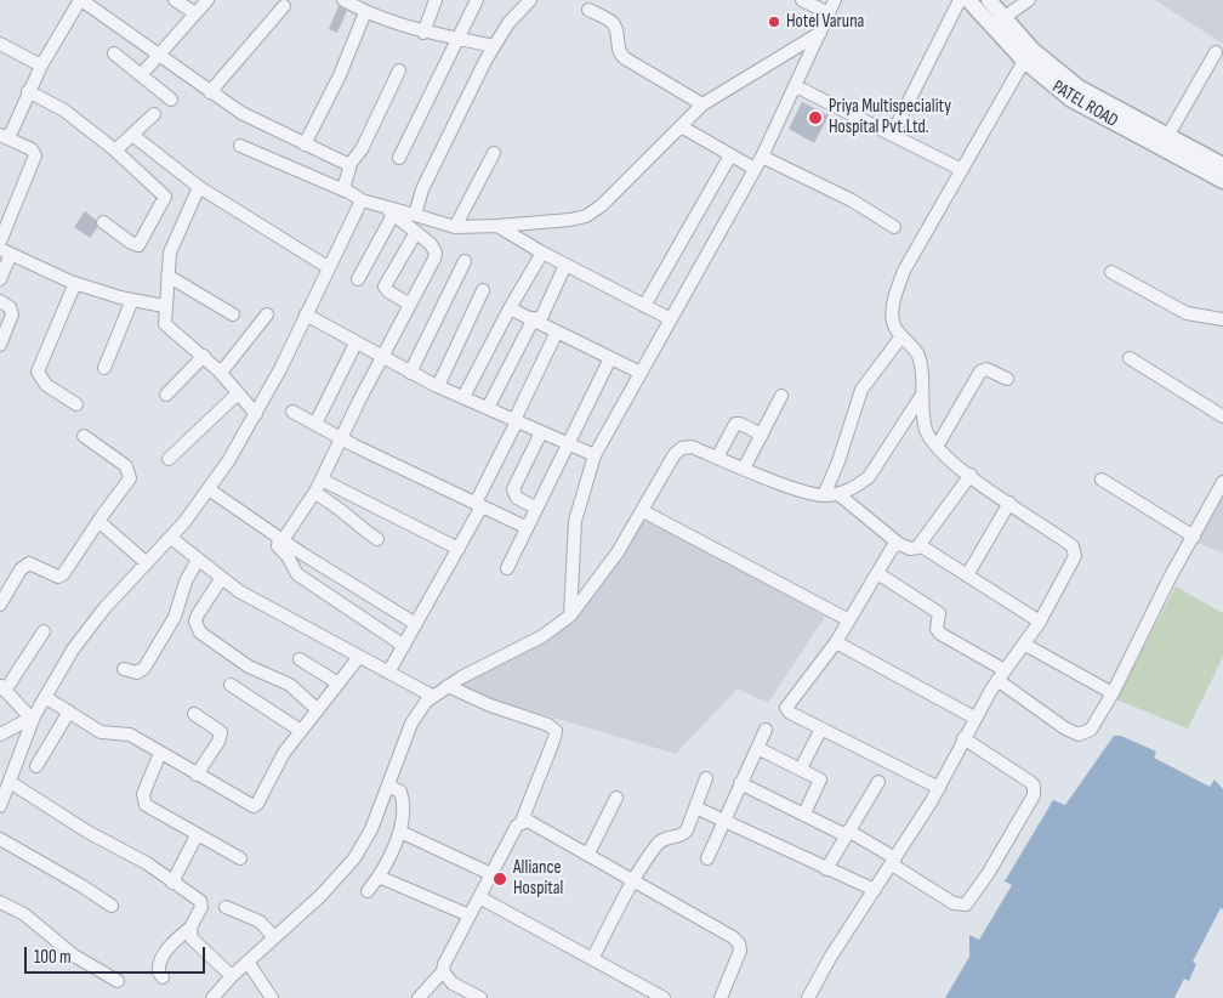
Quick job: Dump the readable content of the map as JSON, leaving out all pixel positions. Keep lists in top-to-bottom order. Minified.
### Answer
{"streets":{"street":["PATEL ROAD"]},"places":["Hotel Varuna","Priya Multispeciality Hospital Pvt.Ltd.","Alliance Hospital"],"scale_bar":"100 m"}
